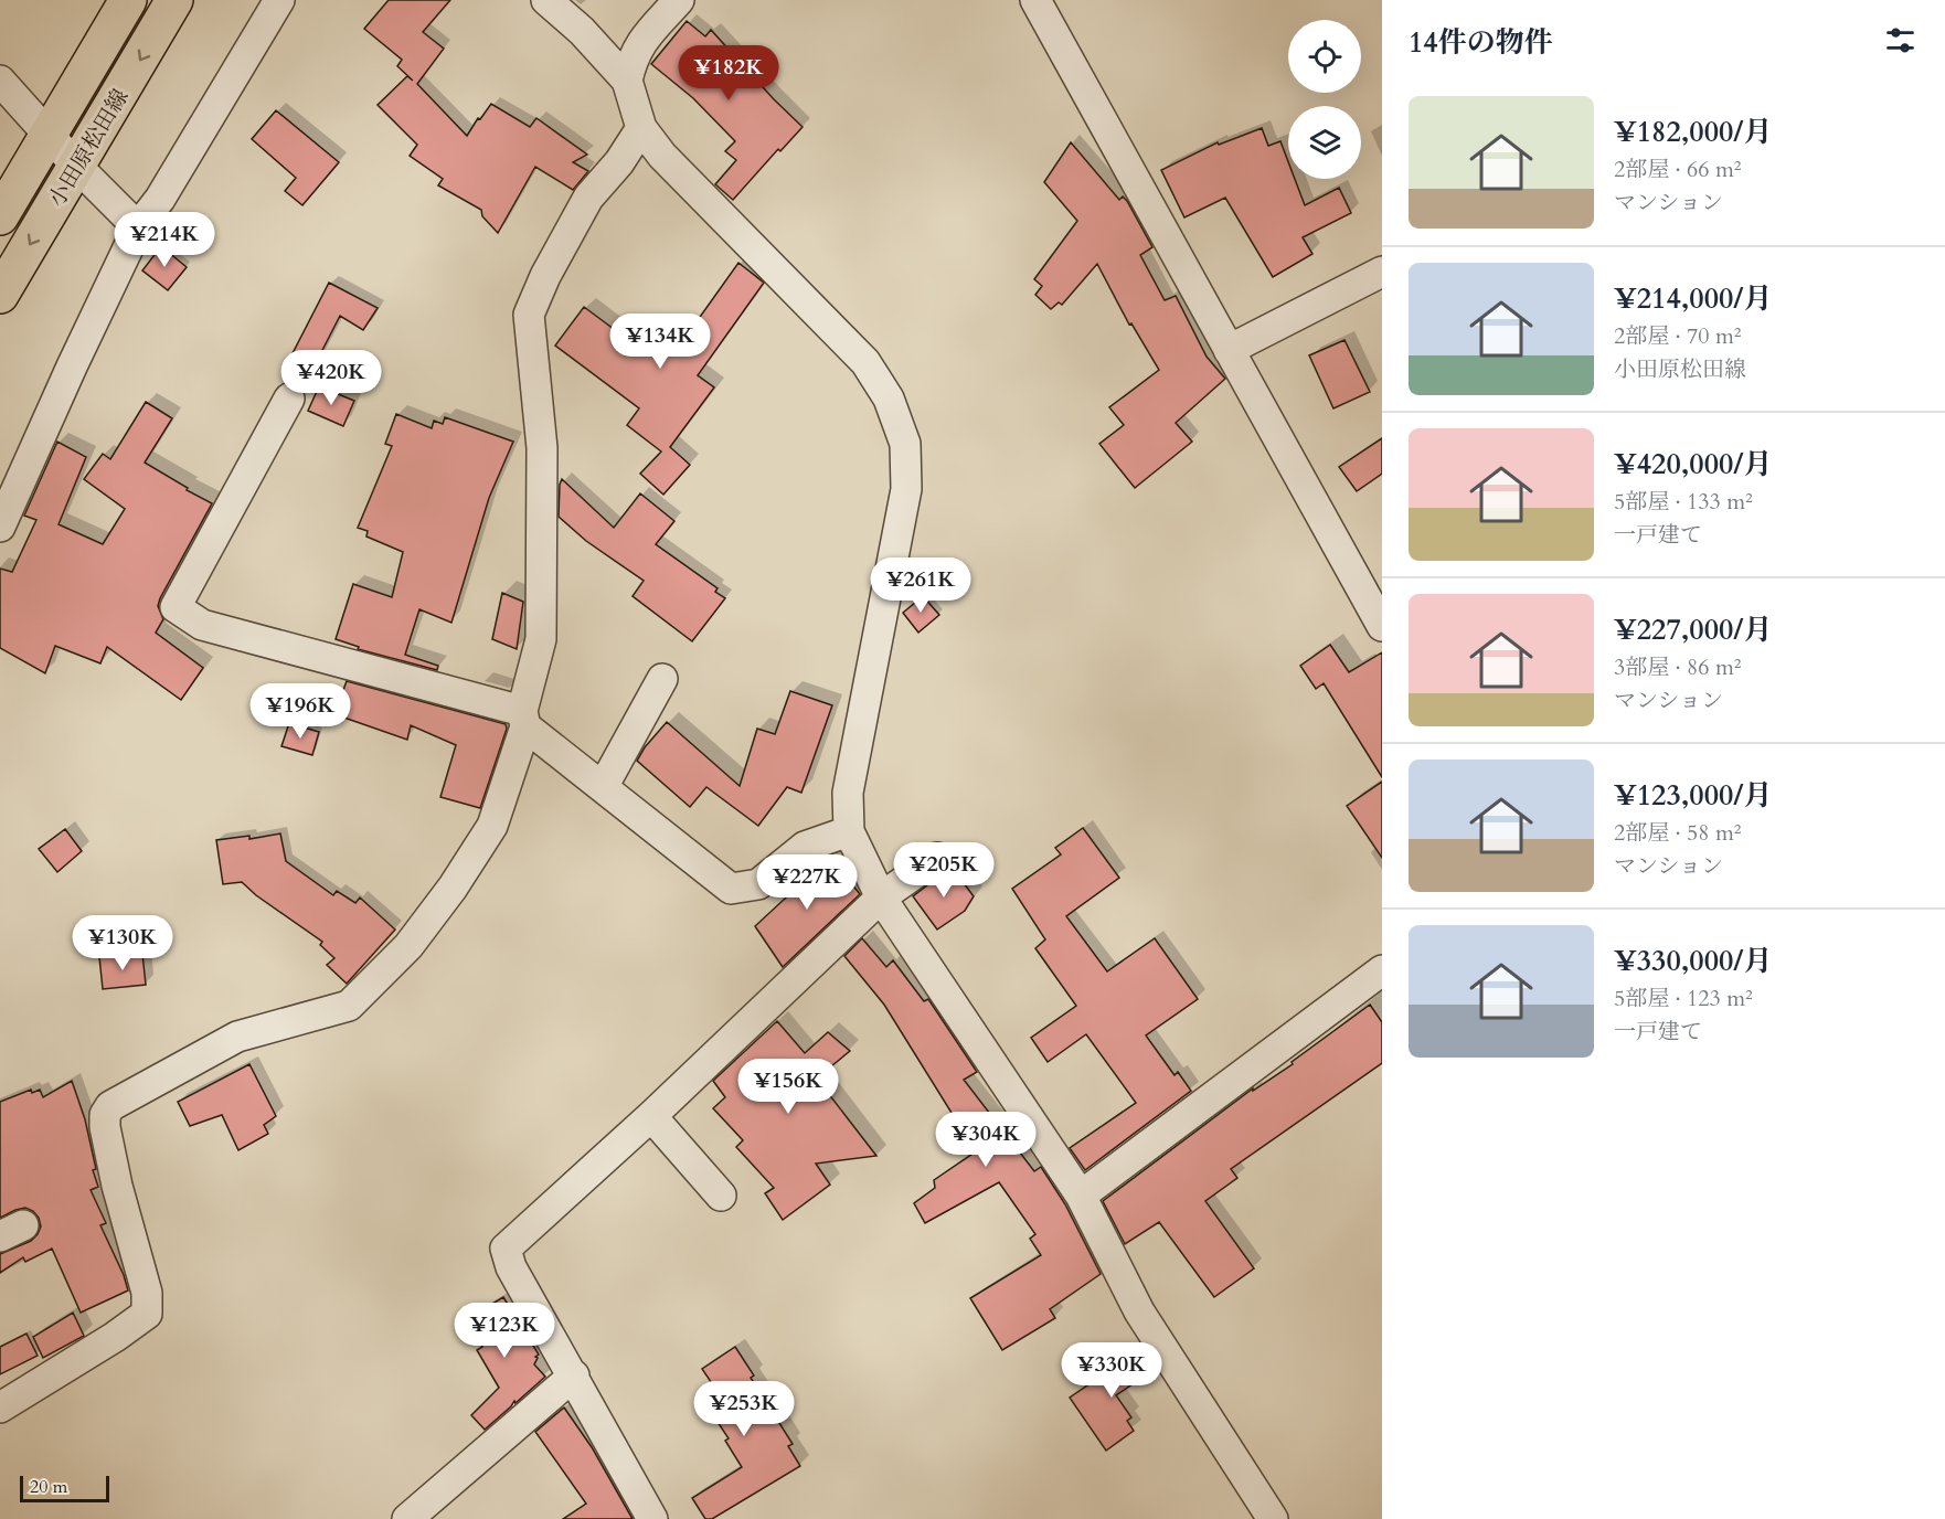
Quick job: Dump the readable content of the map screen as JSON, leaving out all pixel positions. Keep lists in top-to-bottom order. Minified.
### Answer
{"streets":{"main road":["小田原松田線"]},"scale_bar":"20 m","page":{"heading":"14件の物件","price":["¥182K","¥214K","¥134K","¥420K","¥261K","¥196K","¥205K","¥227K","¥130K","¥156K","¥304K","¥123K","¥330K","¥253K"],"list":[{"name":"¥182,000/月","note":"2部屋 · 66 m² · マンション"},{"name":"¥214,000/月","note":"2部屋 · 70 m² · 小田原松田線"},{"name":"¥420,000/月","note":"5部屋 · 133 m² · 一戸建て"},{"name":"¥227,000/月","note":"3部屋 · 86 m² · マンション"},{"name":"¥123,000/月","note":"2部屋 · 58 m² · マンション"},{"name":"¥330,000/月","note":"5部屋 · 123 m² · 一戸建て"}],"scale":"20 m"}}
